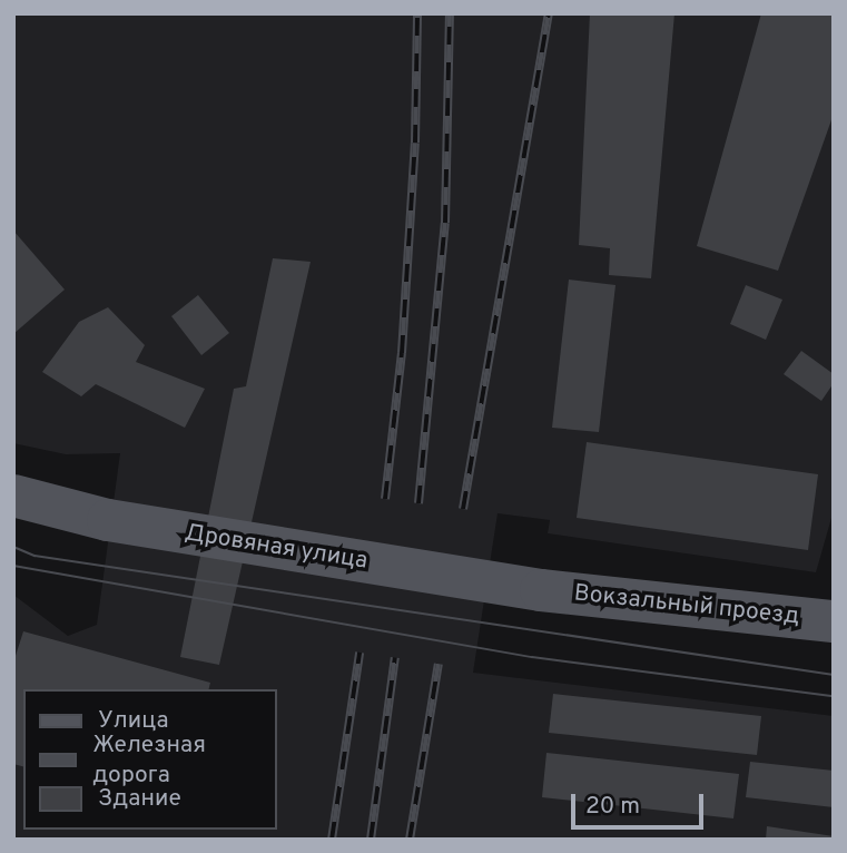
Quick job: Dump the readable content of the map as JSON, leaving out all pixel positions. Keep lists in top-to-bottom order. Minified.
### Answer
{"streets":{"main road":["Дровяная улица","Вокзальный проезд"]},"crossings":[["Дровяная улица","Вокзальный проезд"]],"legend":["Улица","Железная дорога","Здание"],"scale_bar":"20 m"}
